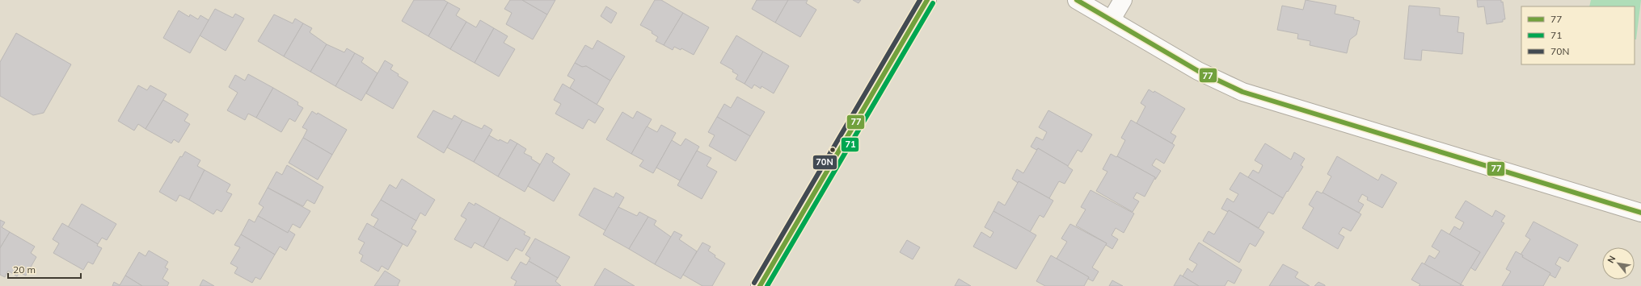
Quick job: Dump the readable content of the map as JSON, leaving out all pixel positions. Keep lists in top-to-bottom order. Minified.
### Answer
{"lines":["transit line 77","transit line 70N","transit line 71"],"legend":["77","71","70N"],"scale_bar":"20 m","north":"top left"}
